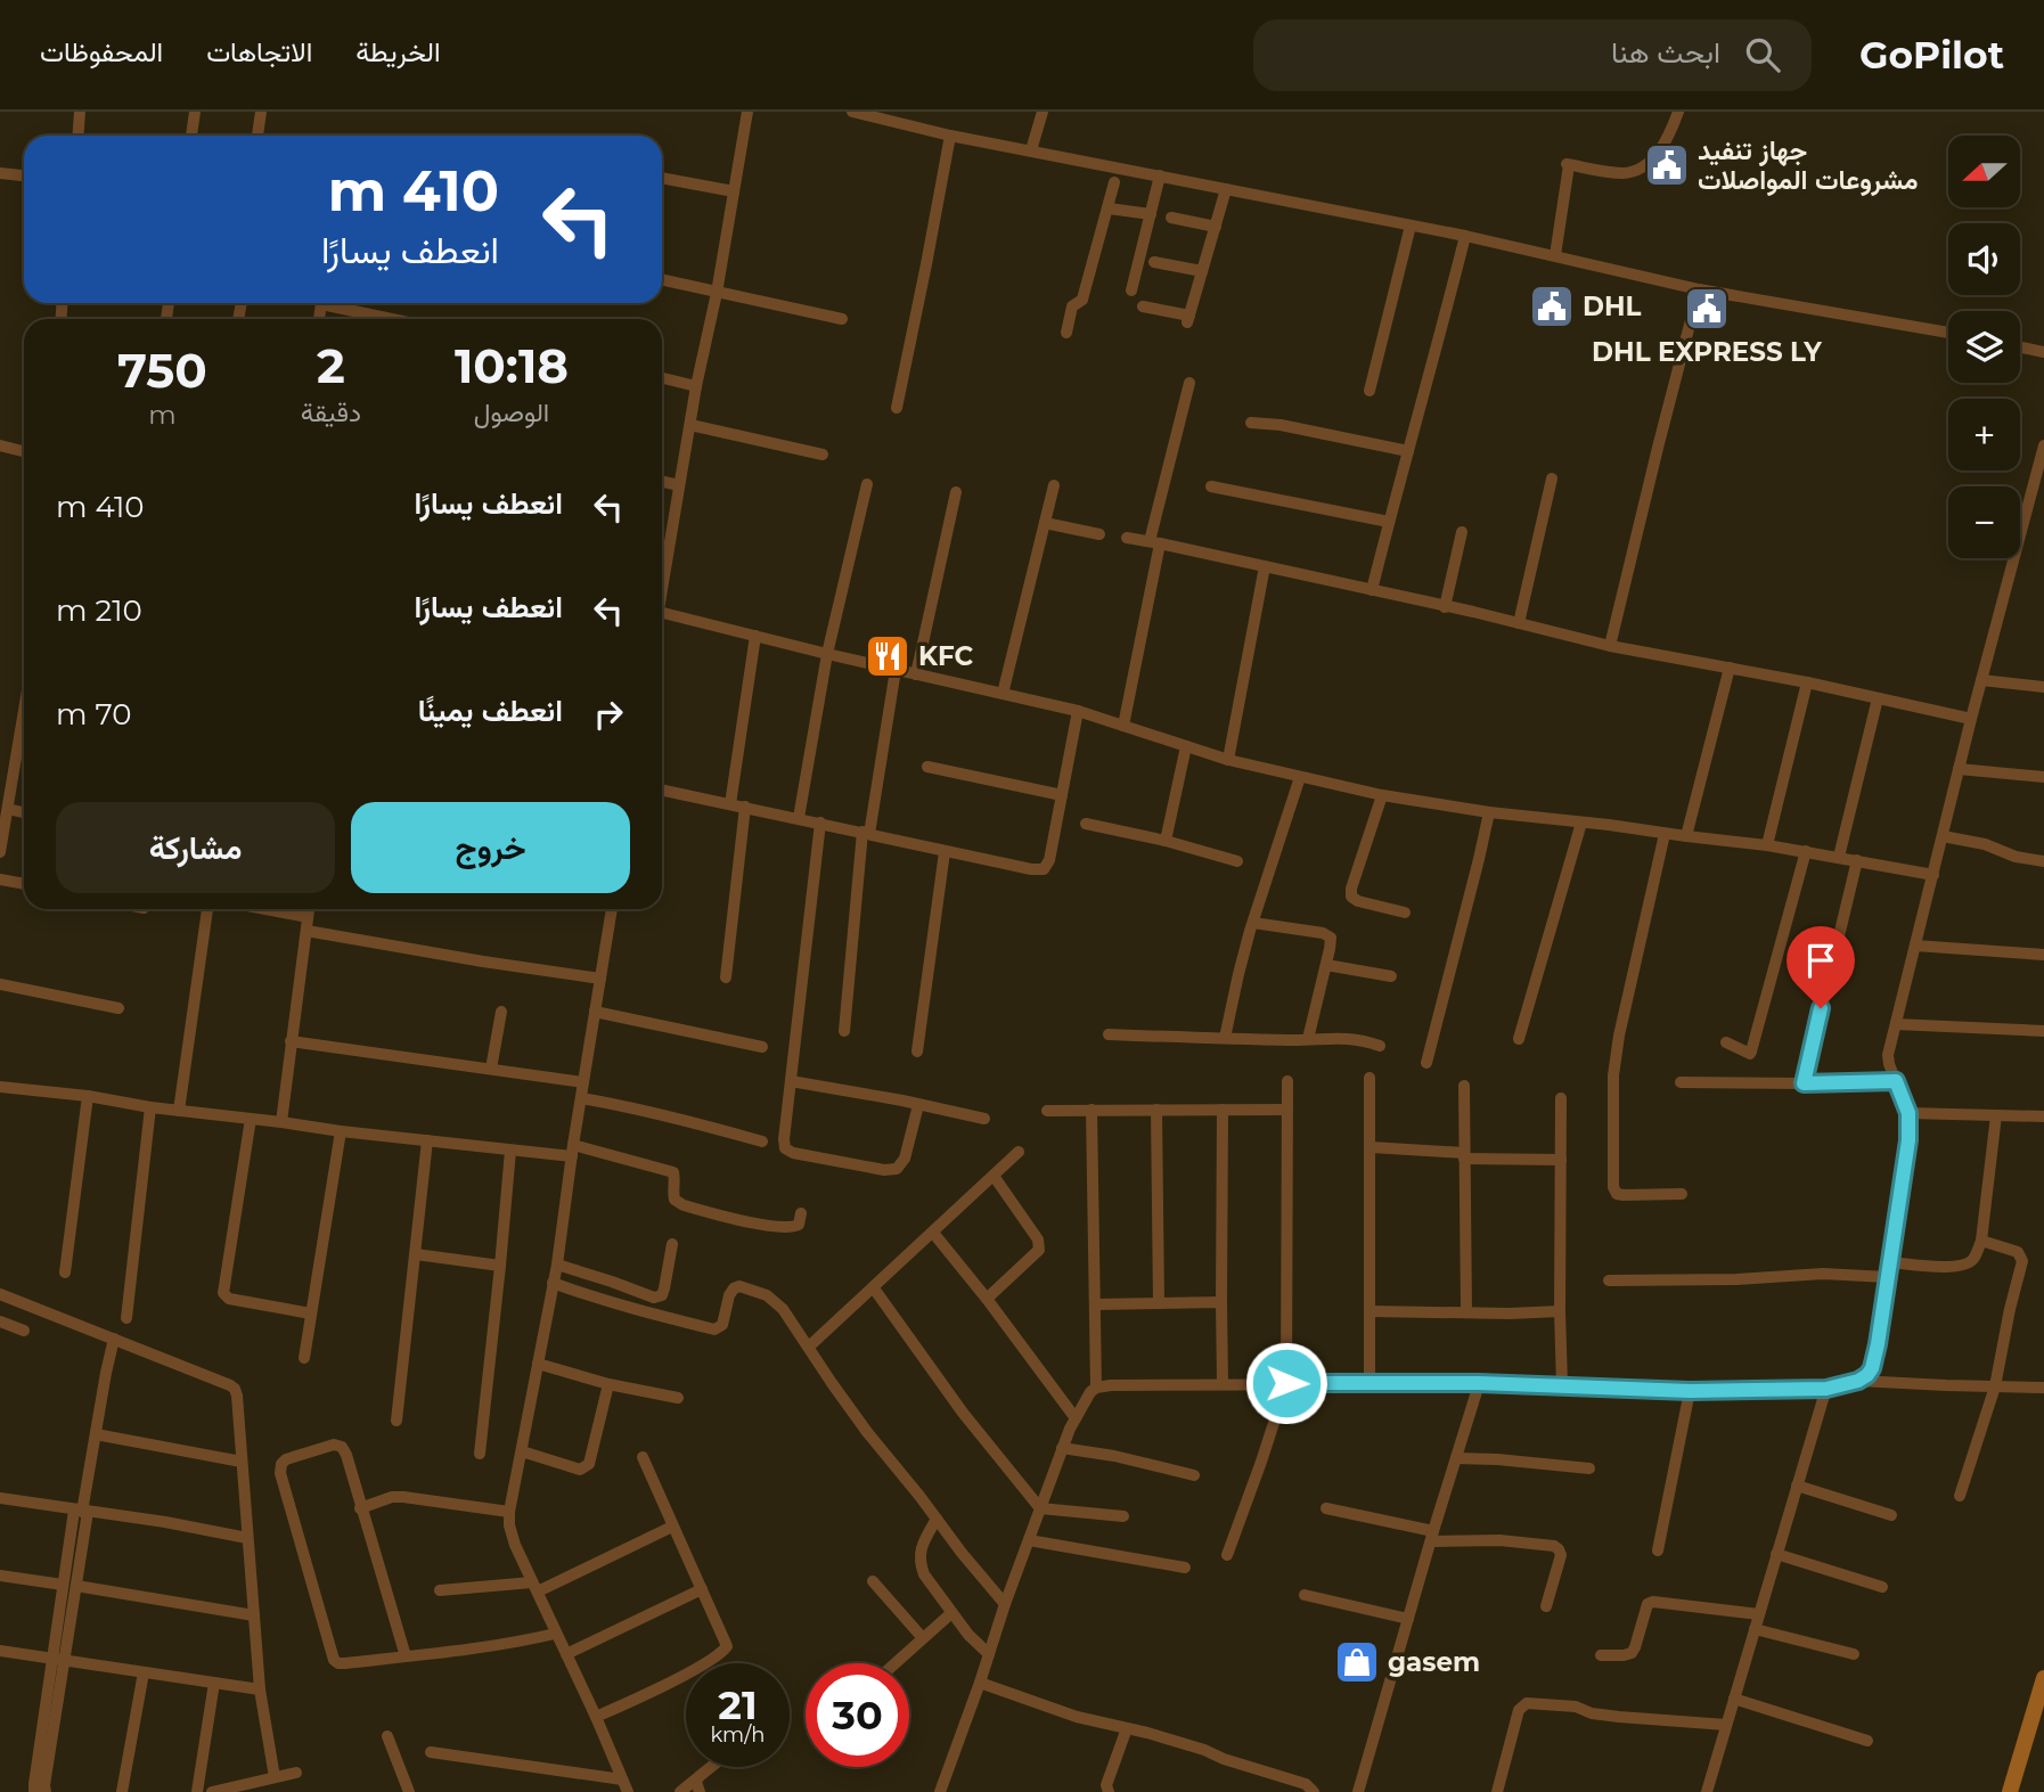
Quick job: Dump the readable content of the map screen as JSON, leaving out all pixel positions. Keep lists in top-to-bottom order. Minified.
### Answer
{"places":{"public building":["جهاز تنفيد مشروعات المواصلات","DHL","DHL EXPRESS LY"],"restaurant":["KFC"],"shop":["gasem"]},"north":"left","page":{"header":"GoPilot","search":"ابحث هنا","nav":["الخريطة","الاتجاهات","المحفوظات"],"map_buttons":["+","−"],"turn":["410 m","انعطف يسارًا"],"eta":["10:18","الوصول","2","دقيقة","750","m"],"list":[{"name":"انعطف يسارًا","value":"410 m"},{"name":"انعطف يسارًا","value":"210 m"},{"name":"انعطف يمينًا","value":"70 m"}],"buttons":["خروج","مشاركة"],"speed":"21 km/h","limit":"30"}}
